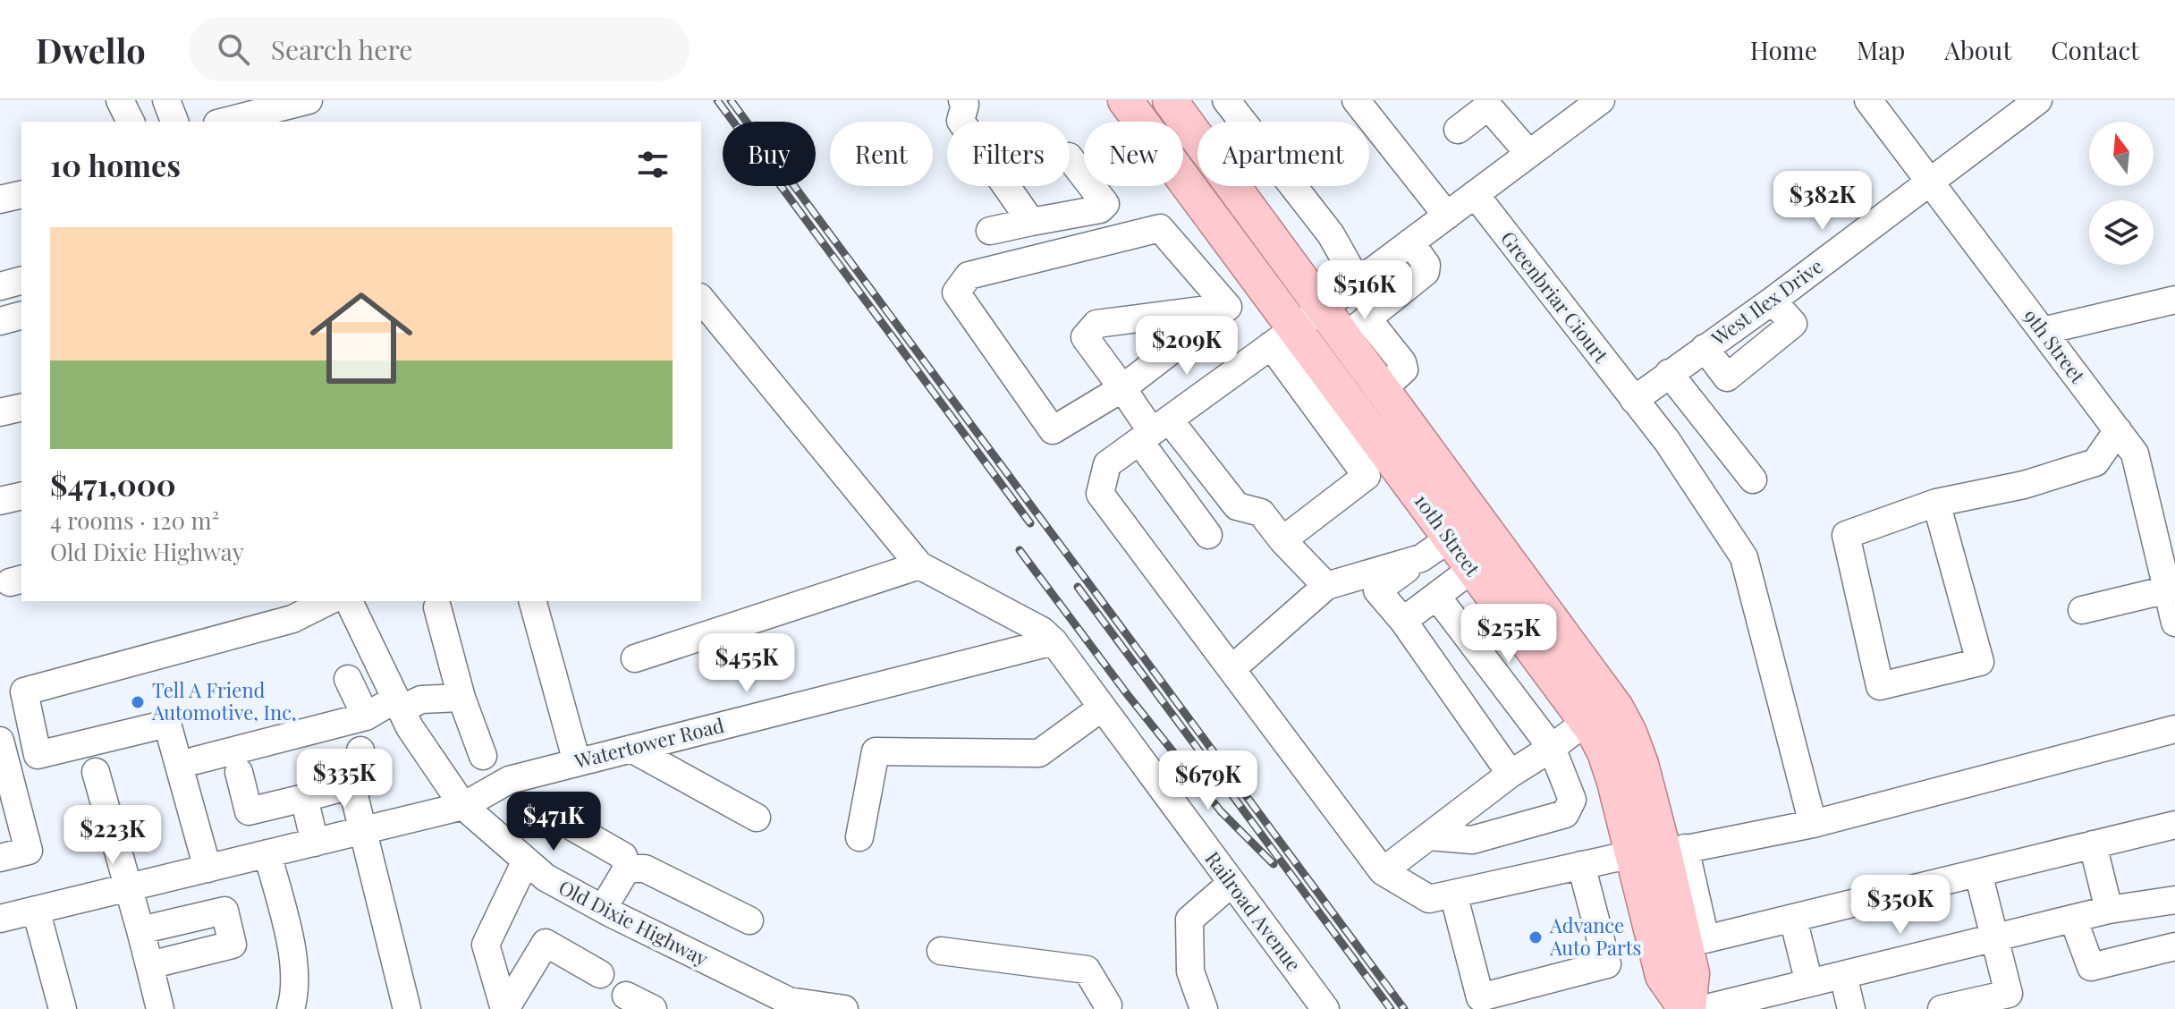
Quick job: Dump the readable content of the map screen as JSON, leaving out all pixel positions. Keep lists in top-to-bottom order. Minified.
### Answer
{"streets":{"main road":["10th Street"],"street":["Greenbriar Ciourt","West Ilex Drive","9th Street","Watertower Road","Railroad Avenue","Old Dixie Highway"]},"crossings":[["Greenbriar Ciourt","West Ilex Drive"],["West Ilex Drive","9th Street"],["Watertower Road","Railroad Avenue"],["Watertower Road","Old Dixie Highway"]],"places":["Tell A Friend Automotive, Inc.","Advance Auto Parts"],"north":"top","page":{"header":"Dwello","search":"Search here","nav":["Home","Map","About","Contact"],"chip":["Buy","Rent","Filters","New","Apartment"],"heading":"10 homes","price":["$382K","$516K","$209K","$255K","$455K","$335K","$679K","$471K","$223K","$350K"],"list":[{"name":"$471,000","note":"4 rooms · 120 m² · Old Dixie Highway"}]}}
